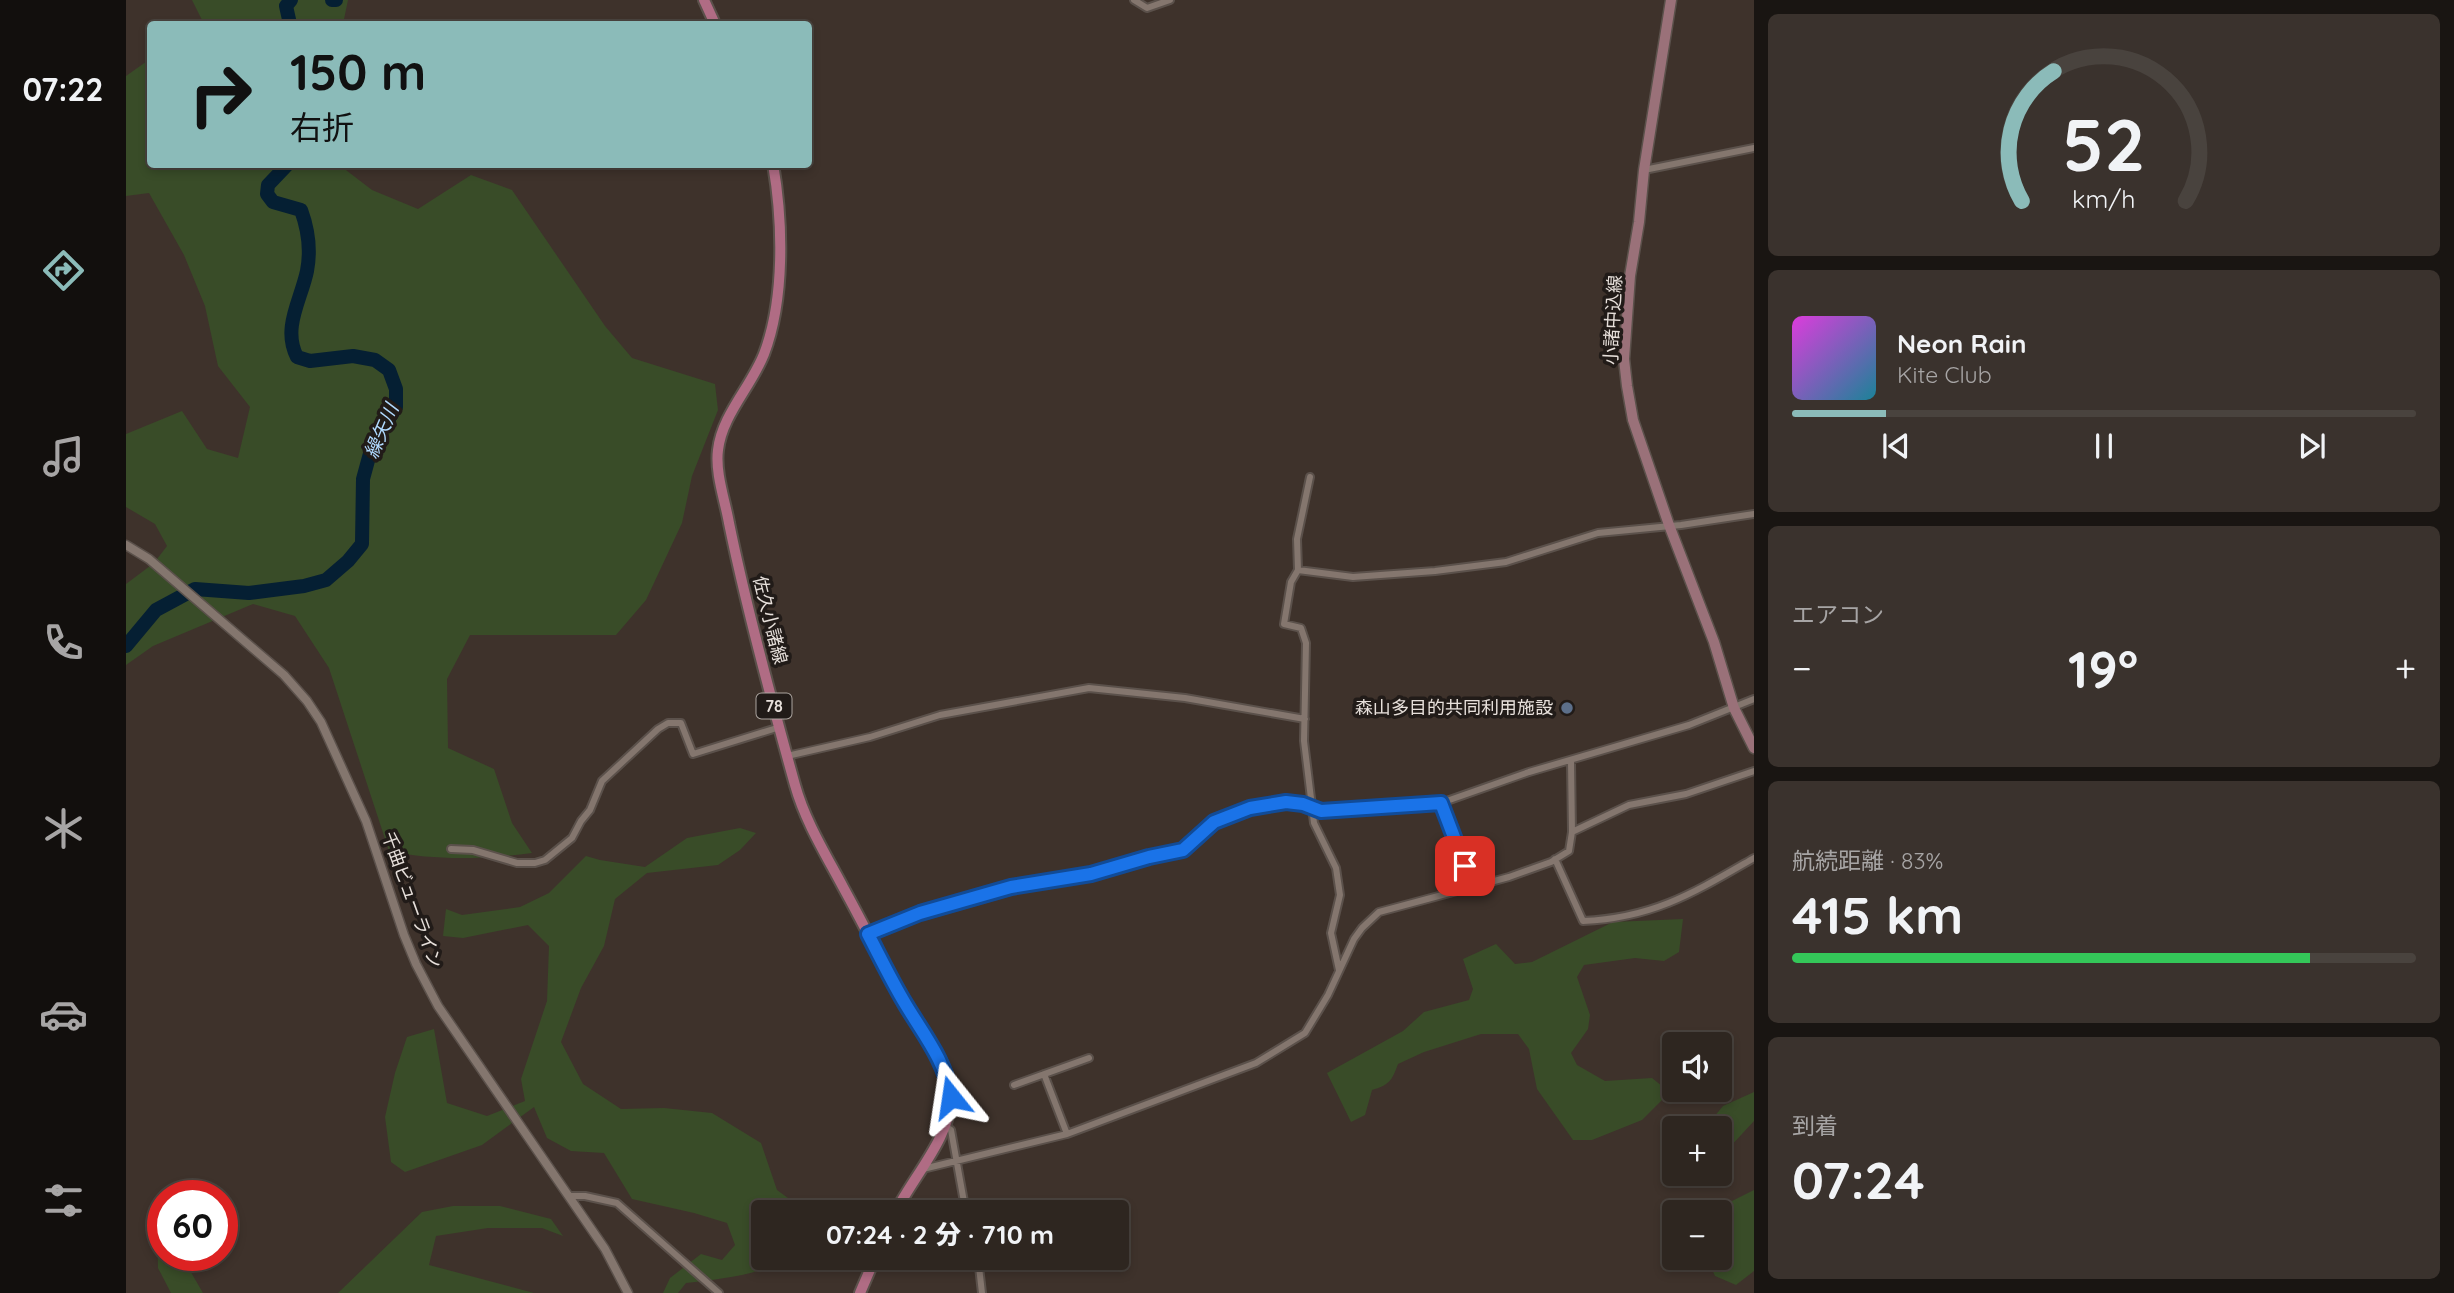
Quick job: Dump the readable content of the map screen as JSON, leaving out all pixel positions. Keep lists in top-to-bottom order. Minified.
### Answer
{"streets":{"main road":["小諸中込線","佐久小諸線","78"],"street":["千曲ビューライン"]},"water":["繰矢川"],"places":["森山多目的共同利用施設"],"page":{"tabs":"07:22","turn":["150 m","右折"],"song":["Neon Rain","Kite Club"],"tile":["エアコン",["航続距離 · 83%","415 km"],["到着","07:24"]],"heat":["−","19°","+"],"map_buttons":["+","−"],"limit":"60","trip":"07:24 · 2 分 · 710 m","gauge":["52","km/h"]}}
